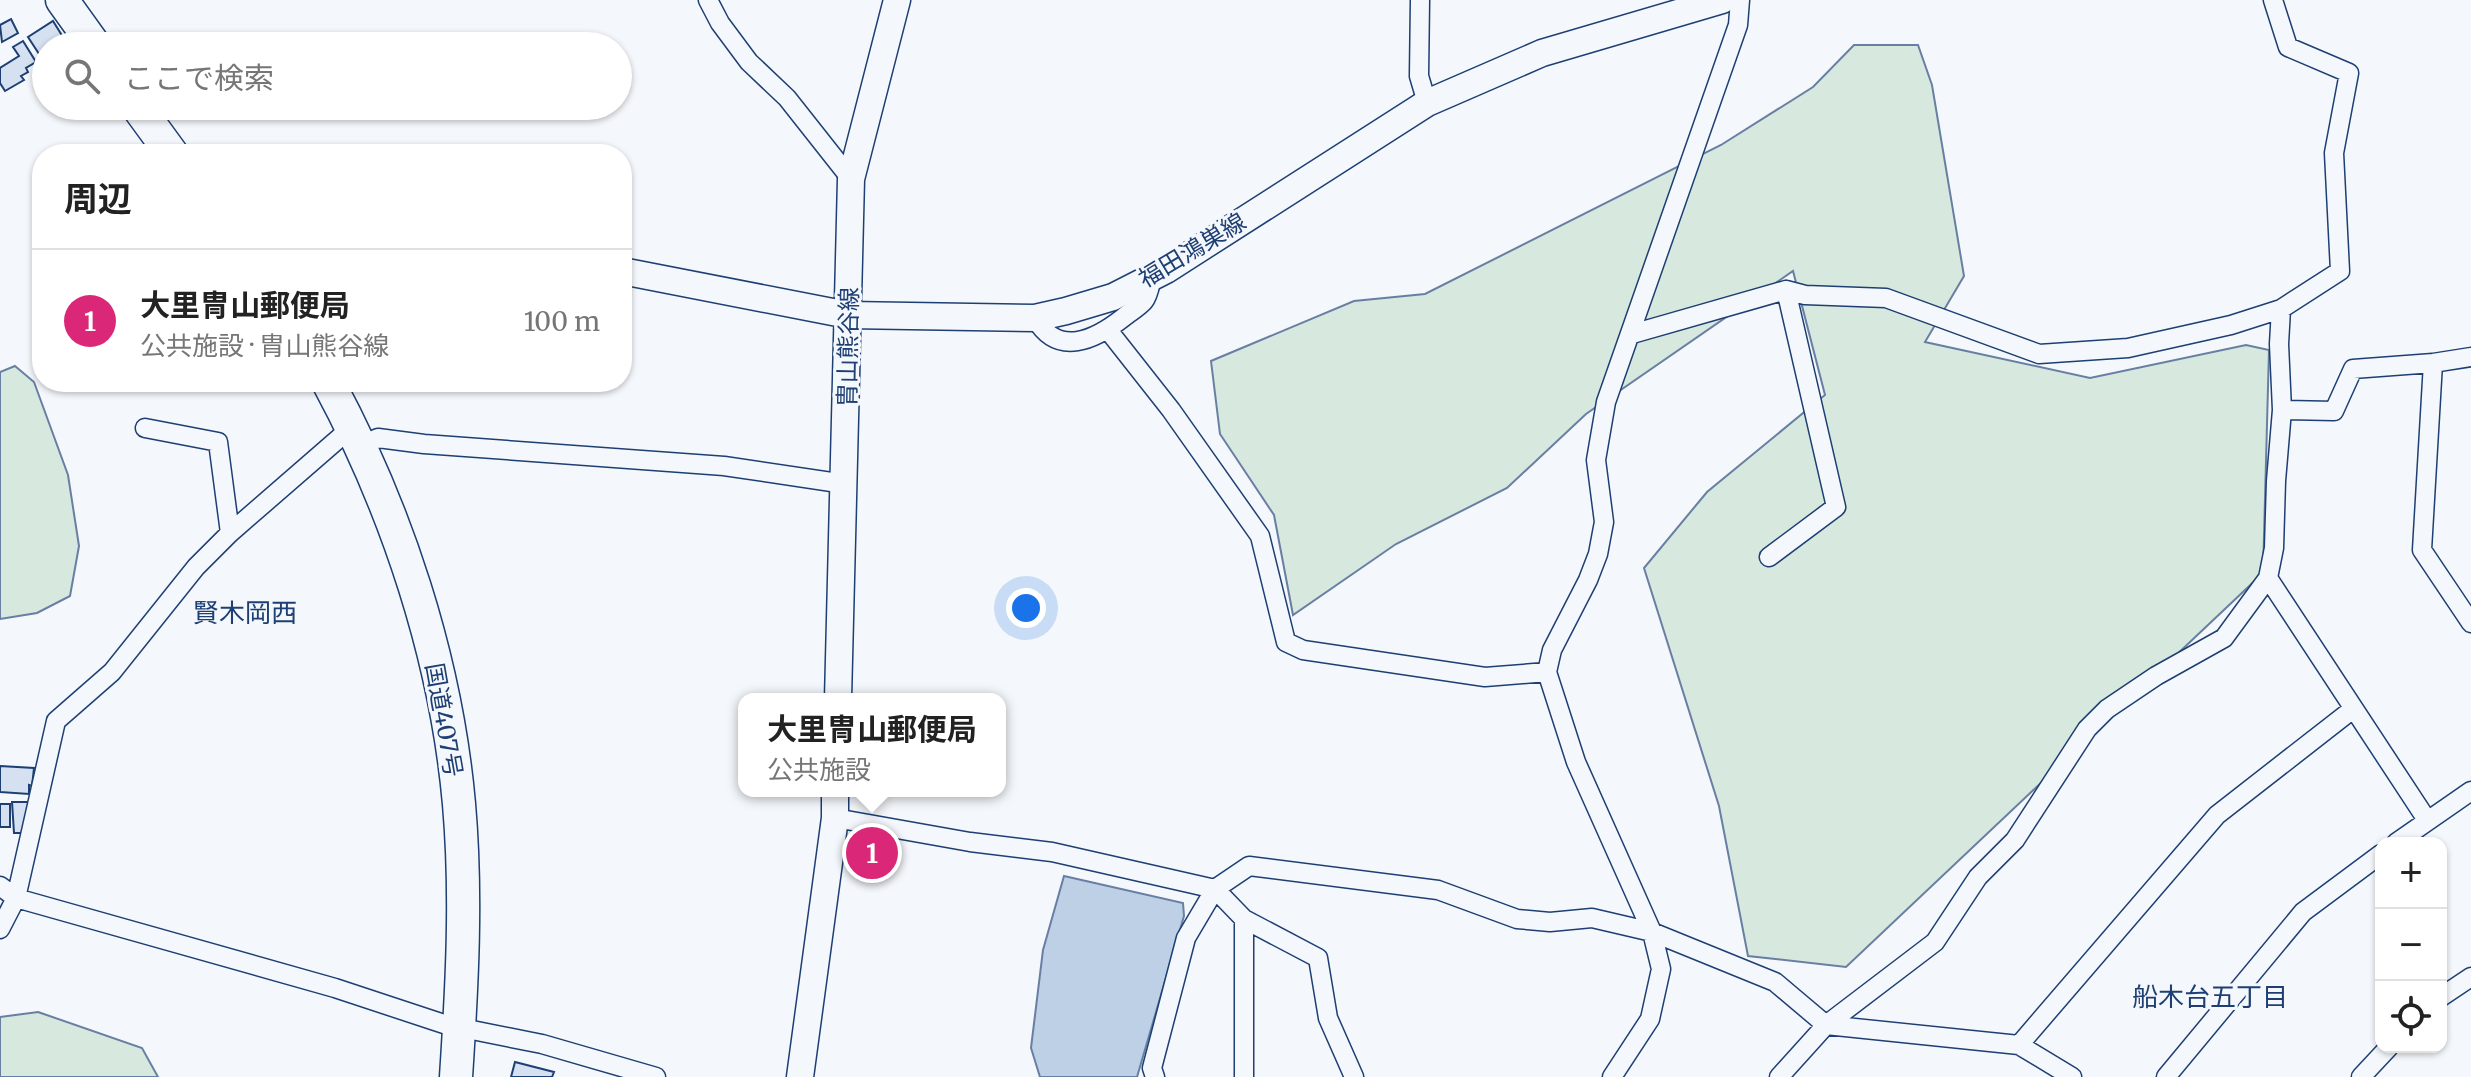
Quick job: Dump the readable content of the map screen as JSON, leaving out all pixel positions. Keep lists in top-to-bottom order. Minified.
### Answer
{"streets":{"highway":["国道407号"],"main road":["福田鴻巣線","胄山熊谷線"]},"crossings":[["福田鴻巣線","胄山熊谷線"]],"districts":["賢木岡西","船木台五丁目"],"page":{"search":"ここで検索","heading":"周辺","list":[{"mark":"1","name":"大里冑山郵便局","note":"公共施設 · 胄山熊谷線","value":"100 m"}],"popup":["大里冑山郵便局","公共施設"],"pins":"1","map_buttons":["+","−"]}}
